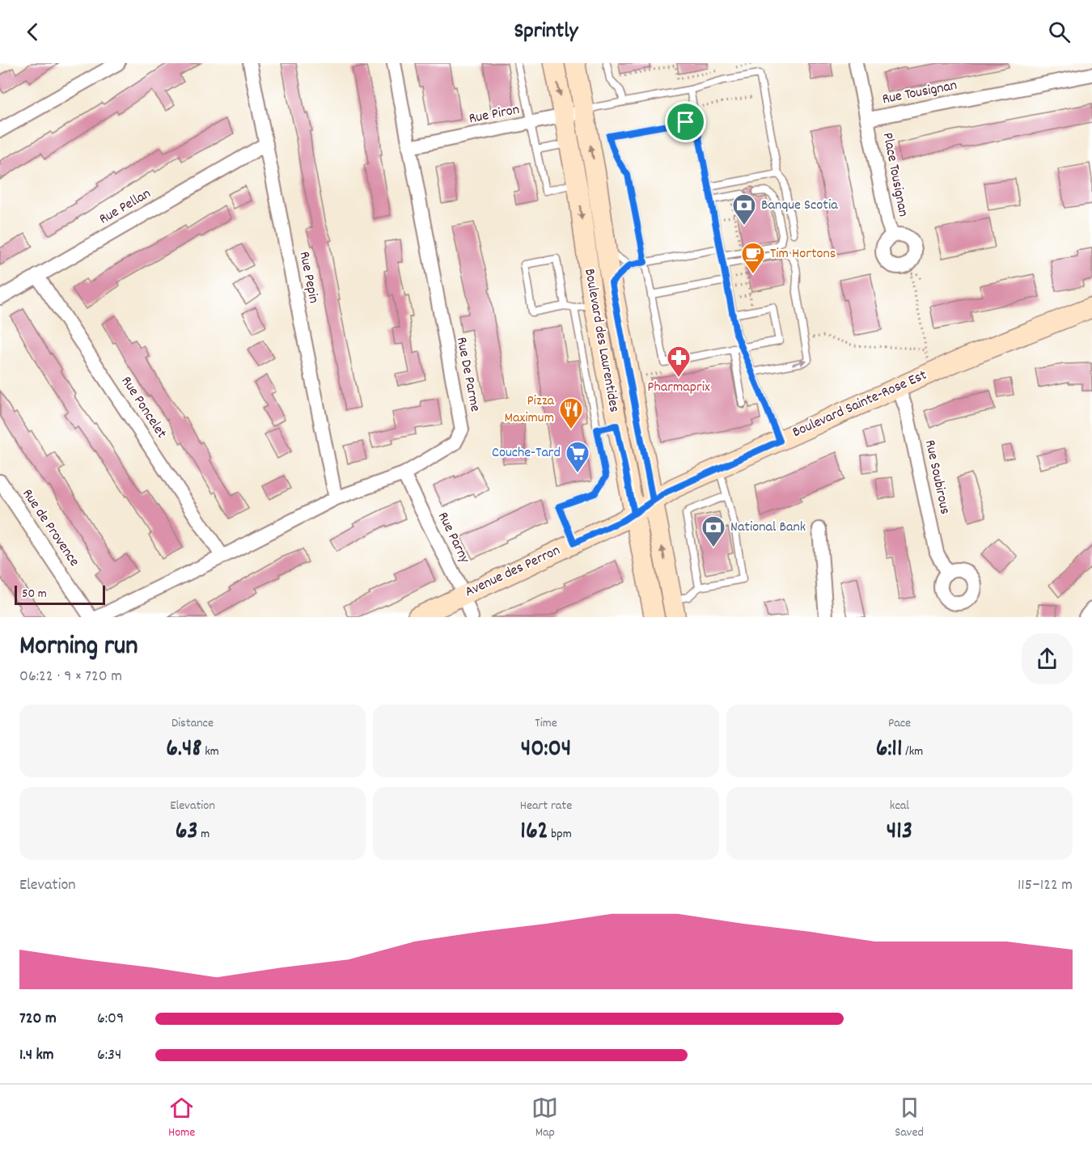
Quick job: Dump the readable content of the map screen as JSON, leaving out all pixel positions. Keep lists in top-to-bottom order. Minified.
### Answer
{"streets":{"main road":["Boulevard des Laurentides","Boulevard Sainte-Rose Est","Avenue des Perron"],"street":["Rue Tousignan","Rue Piron","Place Tousignan","Rue Pellan","Rue Pepin","Rue De Parme","Rue Poncelet","Rue Soubirous","Rue de Provence","Rue Parny"]},"crossings":[["Rue Tousignan","Place Tousignan"],["Rue Piron","Boulevard des Laurentides"],["Rue Piron","Rue De Parme"],["Rue Pellan","Rue Pepin"],["Rue Pellan","Rue Poncelet"],["Rue Pepin","Rue De Parme"],["Boulevard des Laurentides","Boulevard Sainte-Rose Est"],["Boulevard des Laurentides","Avenue des Perron"],["Rue De Parme","Rue Poncelet"],["Rue De Parme","Rue Parny"],["Boulevard Sainte-Rose Est","Rue Soubirous"],["Boulevard Sainte-Rose Est","Avenue des Perron"],["Rue Parny","Avenue des Perron"]],"places":{"bank":["Banque Scotia","National Bank"],"cafe":["Tim Hortons"],"pharmacy":["Pharmaprix"],"restaurant":["Pizza Maximum"],"supermarket":["Couche-Tard"]},"scale_bar":"50 m","page":{"header":"Sprintly","scale":"50 m","heading":["Morning run","06:22 · 9 × 720 m"],"stats":[["Distance","6.48 km"],["Time","40:04"],["Pace","6:11 /km"],["Elevation","63 m"],["Heart rate","162 bpm"],["kcal","413"]],"chart":["Elevation","115–122 m"],"list":[{"name":"720 m","note":"6:09"},{"name":"1.4 km","note":"6:34"}],"tabs":["Home","Map","Saved"]}}
